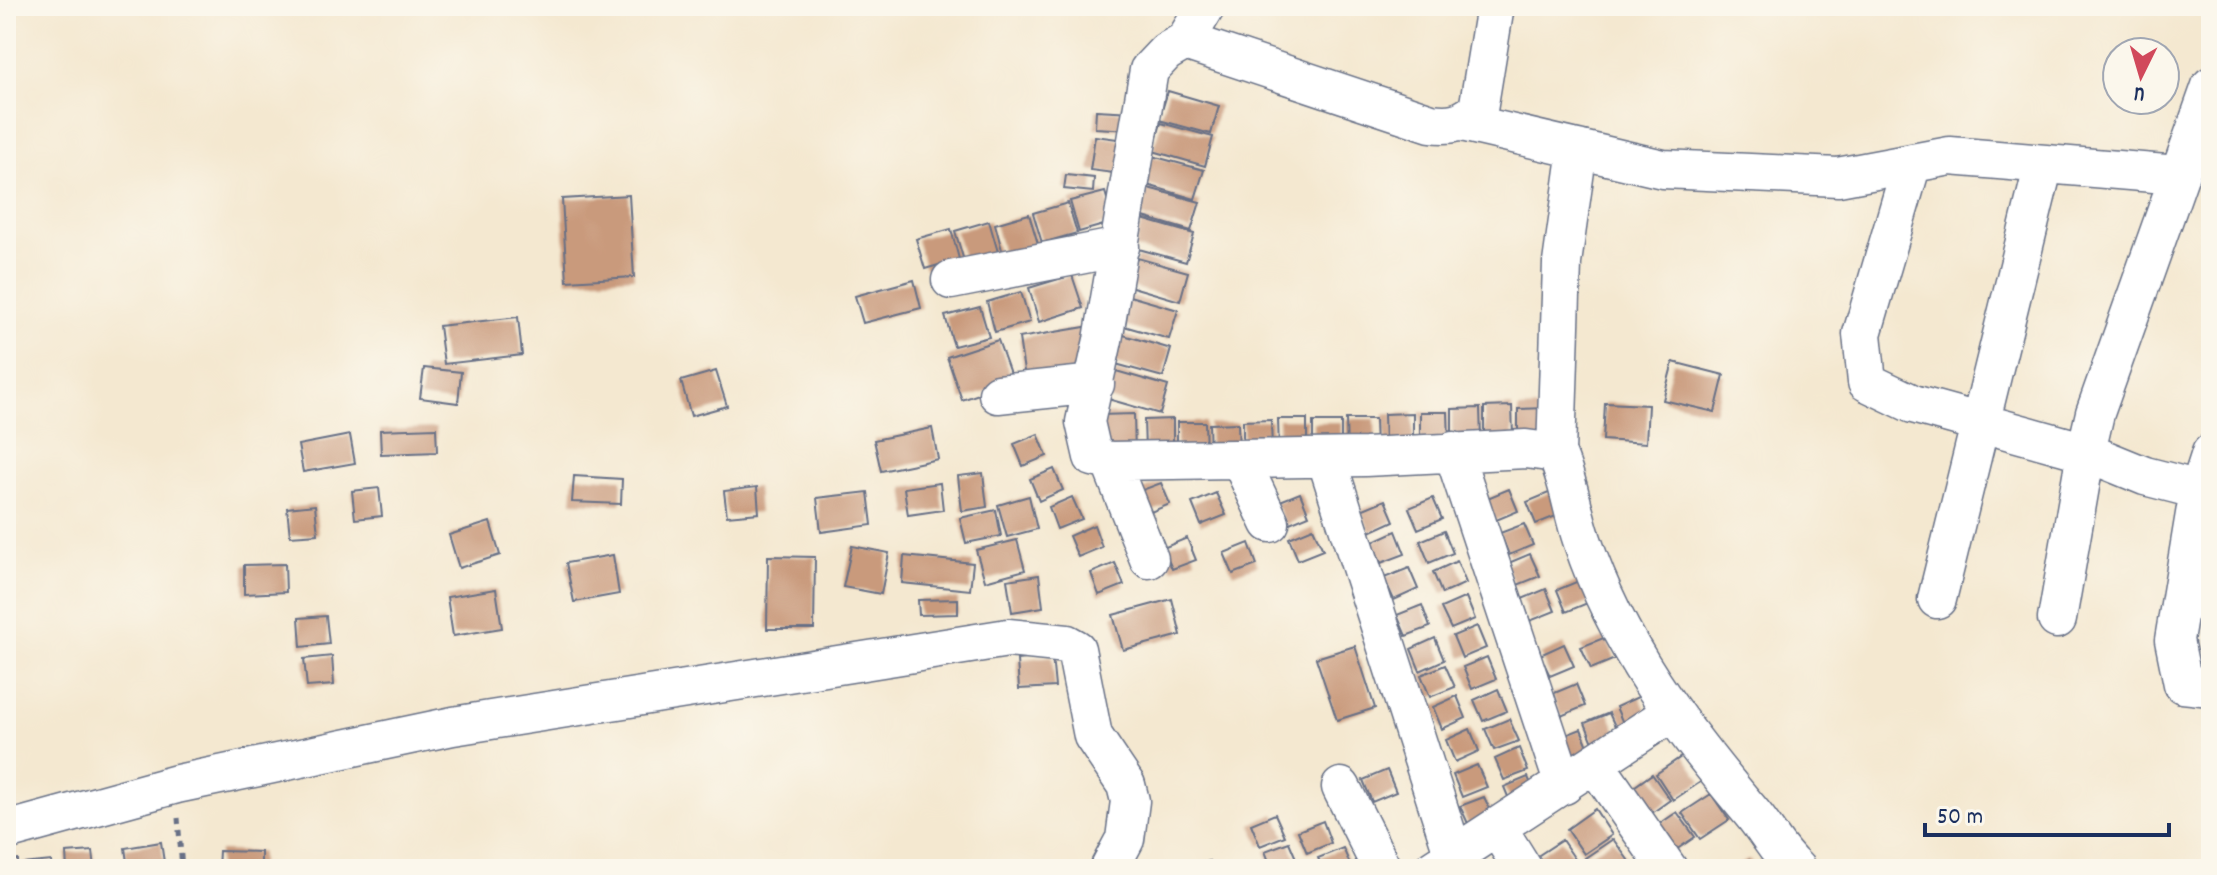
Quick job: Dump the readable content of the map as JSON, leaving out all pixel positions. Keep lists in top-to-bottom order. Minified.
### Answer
{"scale_bar":"50 m","north":"bottom"}
